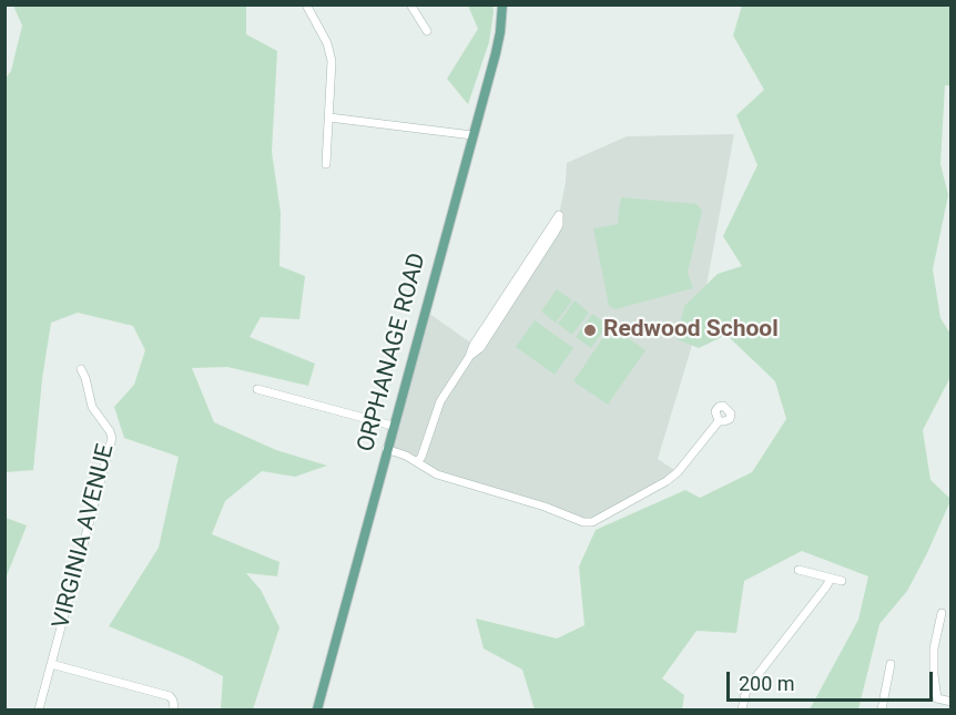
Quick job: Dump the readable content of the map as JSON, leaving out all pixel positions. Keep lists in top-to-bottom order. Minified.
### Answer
{"streets":{"main road":["ORPHANAGE ROAD"],"street":["VIRGINIA AVENUE"]},"places":["Redwood School"],"scale_bar":"200 m"}
